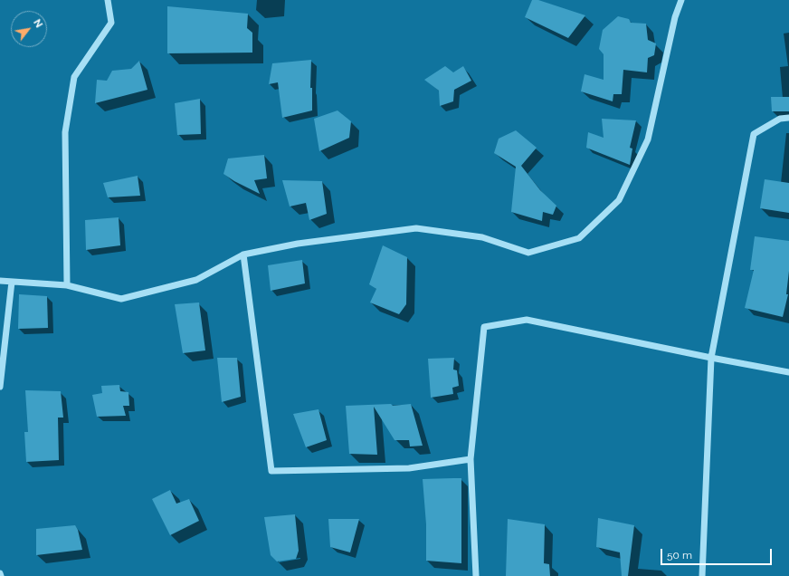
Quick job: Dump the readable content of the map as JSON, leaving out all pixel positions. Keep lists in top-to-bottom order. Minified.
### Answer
{"scale_bar":"50 m","north":"top right"}
